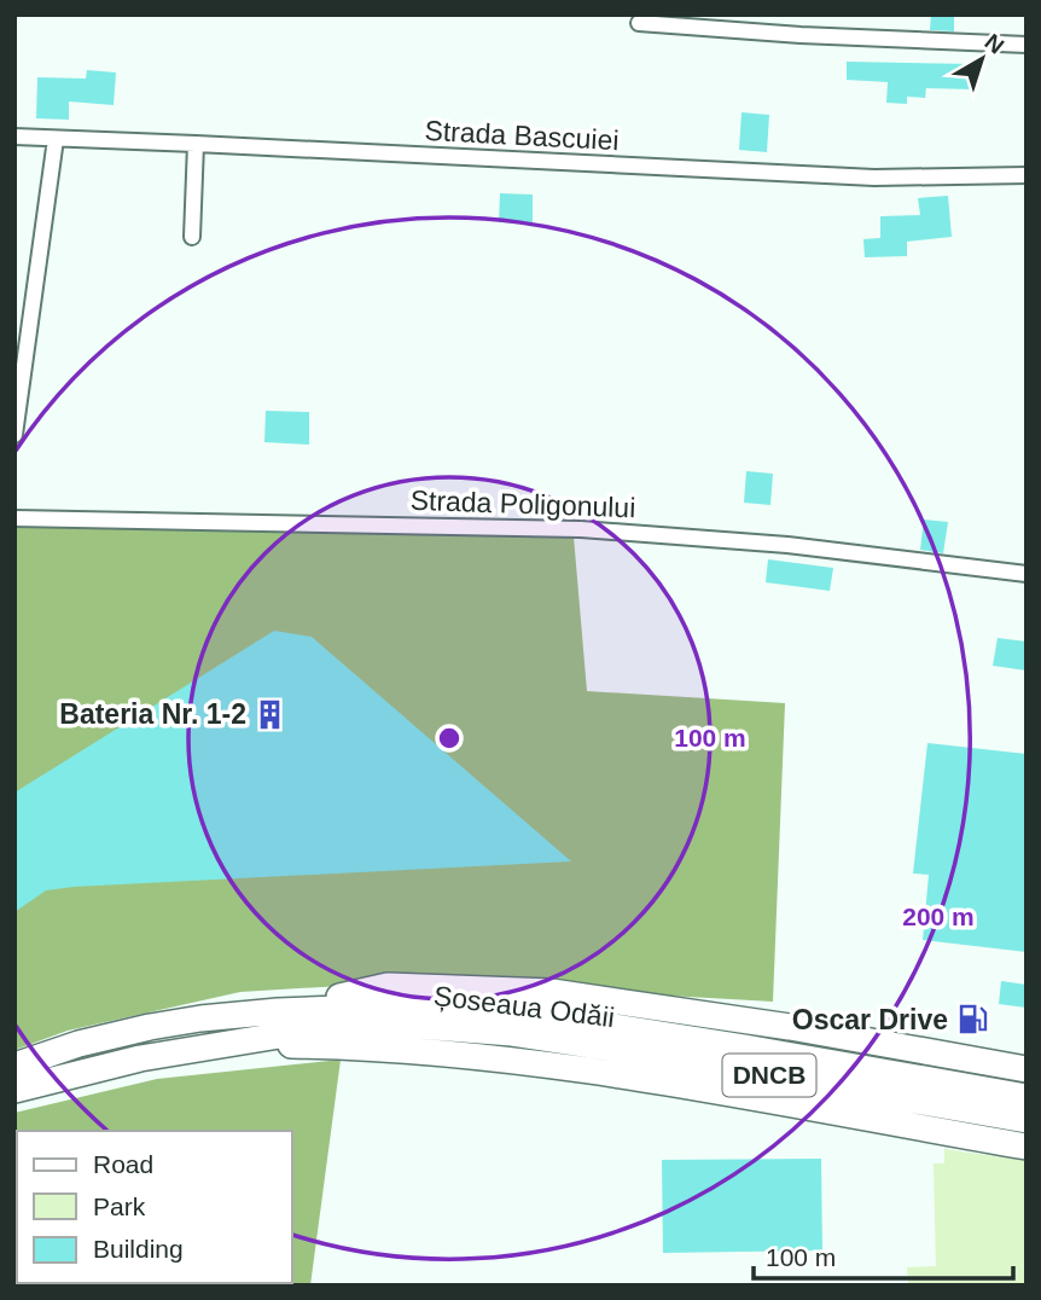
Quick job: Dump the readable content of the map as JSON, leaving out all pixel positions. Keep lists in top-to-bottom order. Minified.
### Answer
{"streets":{"main road":["Șoseaua Odăii","DNCB"],"street":["Strada Bascuiei","Strada Poligonului"]},"places":{"building":["Bateria Nr. 1-2"],"fuel station":["Oscar Drive"]},"legend":["Road","Park","Building"],"scale_bar":"100 m","north":"top right","rings":["100 m","200 m"]}
